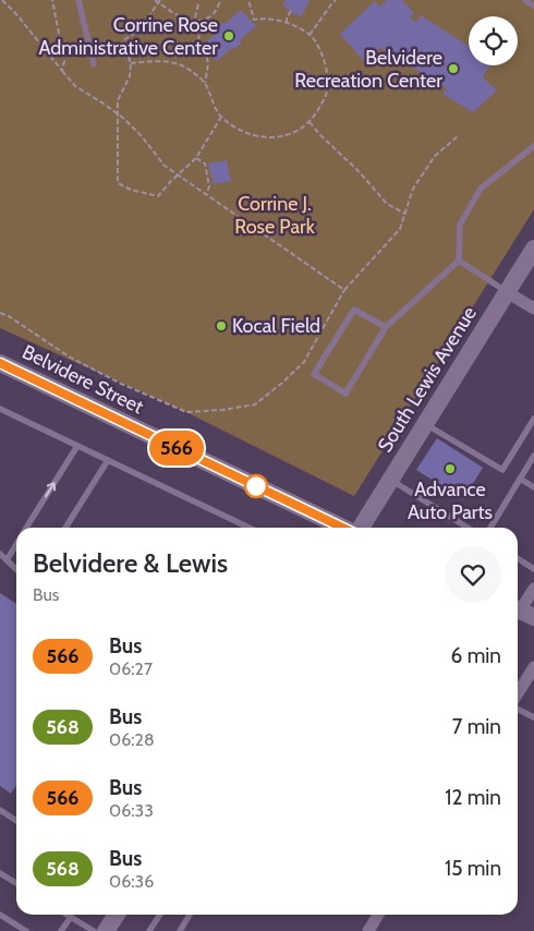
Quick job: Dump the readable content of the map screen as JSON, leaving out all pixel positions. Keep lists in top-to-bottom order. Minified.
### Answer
{"streets":{"main road":["Belvidere Street","South Lewis Avenue"]},"parks":["Corrine J. Rose Park"],"places":["Corrine Rose Administrative Center","Belvidere Recreation Center","Kocal Field","Advance Auto Parts"],"lines":["bus line 566"],"page":{"on_map":"566","heading":["Belvidere & Lewis","Bus"],"list":[{"mark":"566","name":"Bus","note":"06:27","value":"6 min"},{"mark":"568","name":"Bus","note":"06:28","value":"7 min"},{"mark":"566","name":"Bus","note":"06:33","value":"12 min"},{"mark":"568","name":"Bus","note":"06:36","value":"15 min"}]}}
